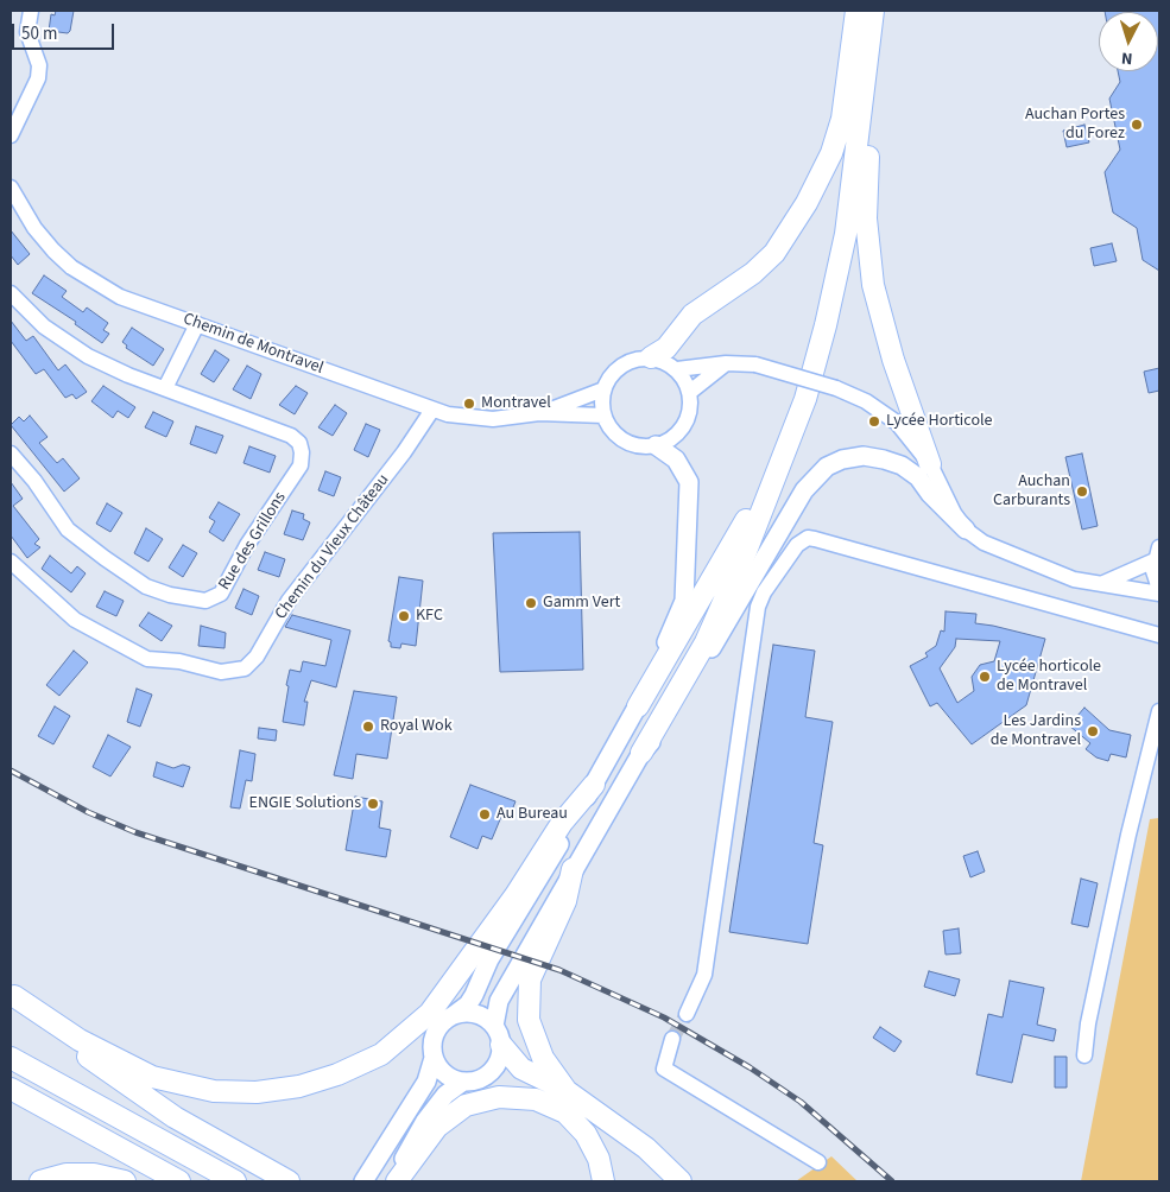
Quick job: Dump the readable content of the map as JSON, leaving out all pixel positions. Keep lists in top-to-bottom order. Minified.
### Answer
{"streets":{"street":["Chemin de Montravel","Rue des Grillons","Chemin du Vieux Château"]},"crossings":[["Chemin de Montravel","Chemin du Vieux Château"]],"places":["Auchan Portes du Forez","Montravel","Lycée Horticole","Auchan Carburants","Gamm Vert","KFC","Lycée horticole de Montravel","Royal Wok","Les Jardins de Montravel","ENGIE Solutions","Au Bureau"],"scale_bar":"50 m","north":"bottom"}
